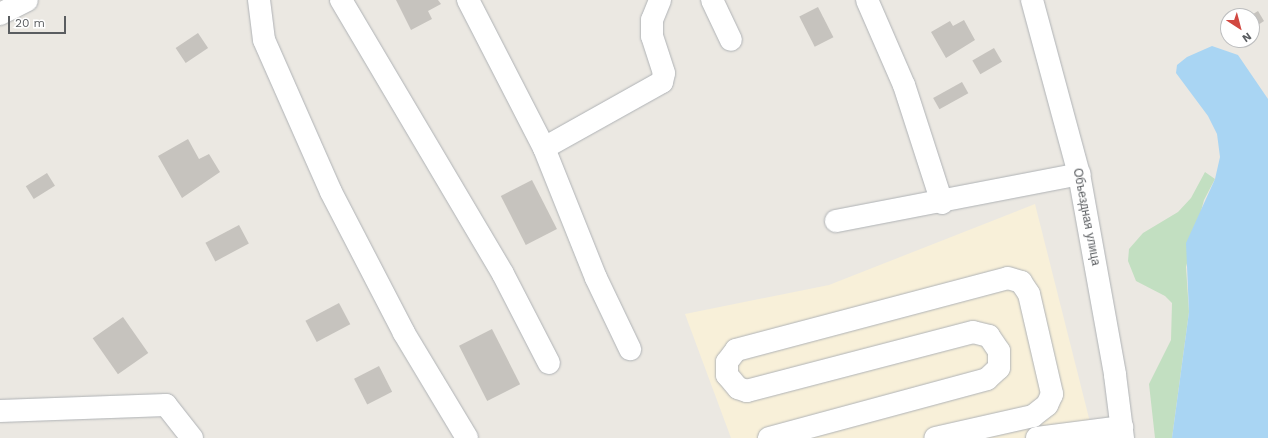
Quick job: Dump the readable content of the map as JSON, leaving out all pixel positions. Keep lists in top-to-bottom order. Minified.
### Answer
{"streets":{"street":["Объездная улица"]},"scale_bar":"20 m","north":"bottom right"}
